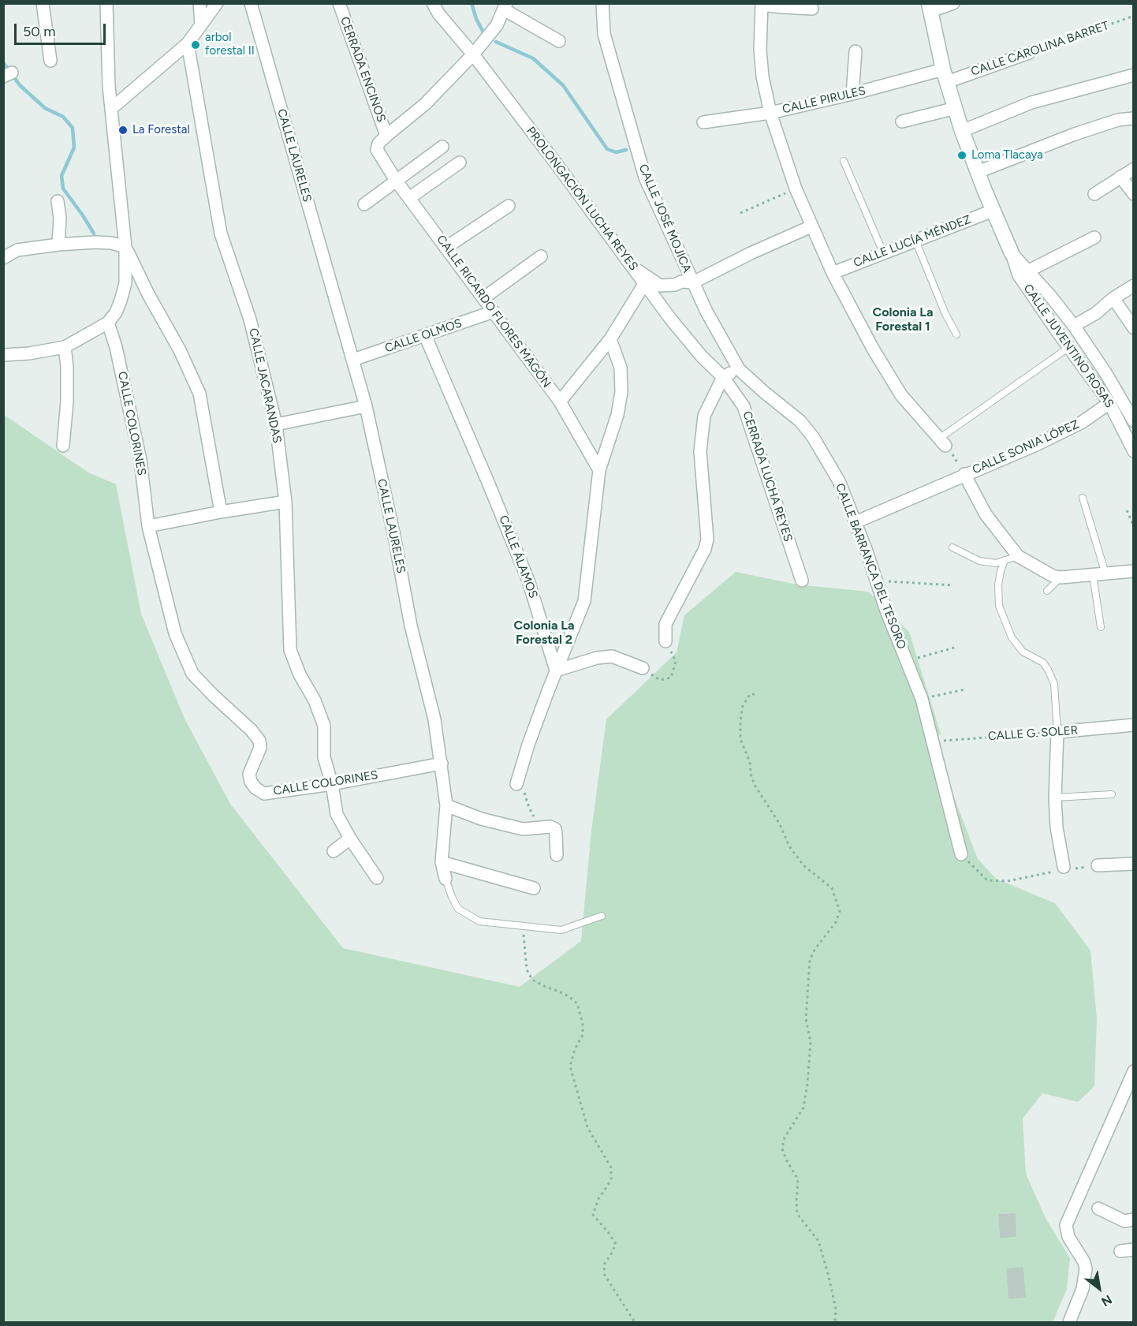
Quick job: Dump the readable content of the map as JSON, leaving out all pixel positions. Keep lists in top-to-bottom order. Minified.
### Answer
{"streets":{"street":["CALLE CAROLINA BARRET","CERRADA ENCINOS","CALLE PIRULES","CALLE LAURELES","PROLONGACIÓN LUCHA REYES","CALLE JOSÉ MOJICA","CALLE LUCÍA MÉNDEZ","CALLE RICARDO FLORES MAGÓN","CALLE OLMOS","CALLE JUVENTINO ROSAS","CALLE JACARANDAS","CALLE COLORINES","CALLE SONIA LÓPEZ","CERRADA LUCHA REYES","CALLE ÁLAMOS","CALLE BARRANCA DEL TESORO","CALLE G. SOLER"]},"crossings":[["CALLE CAROLINA BARRET","CALLE PIRULES"],["CALLE CAROLINA BARRET","CALLE JUVENTINO ROSAS"],["CERRADA ENCINOS","CALLE RICARDO FLORES MAGÓN"],["CALLE PIRULES","CALLE JUVENTINO ROSAS"],["CALLE LAURELES","CALLE OLMOS"],["CALLE LAURELES","CALLE COLORINES"],["PROLONGACIÓN LUCHA REYES","CERRADA LUCHA REYES"],["CALLE JOSÉ MOJICA","CALLE BARRANCA DEL TESORO"],["CALLE LUCÍA MÉNDEZ","CALLE JUVENTINO ROSAS"],["CALLE RICARDO FLORES MAGÓN","CALLE OLMOS"],["CALLE OLMOS","CALLE ÁLAMOS"],["CALLE JUVENTINO ROSAS","CALLE SONIA LÓPEZ"],["CALLE JACARANDAS","CALLE COLORINES"],["CALLE SONIA LÓPEZ","CALLE BARRANCA DEL TESORO"],["CALLE BARRANCA DEL TESORO","CALLE G. SOLER"]],"districts":["Colonia La Forestal 1","Colonia La Forestal 2"],"places":["arbol forestal II","La Forestal","Loma Tlacaya"],"scale_bar":"50 m","north":"bottom right"}
